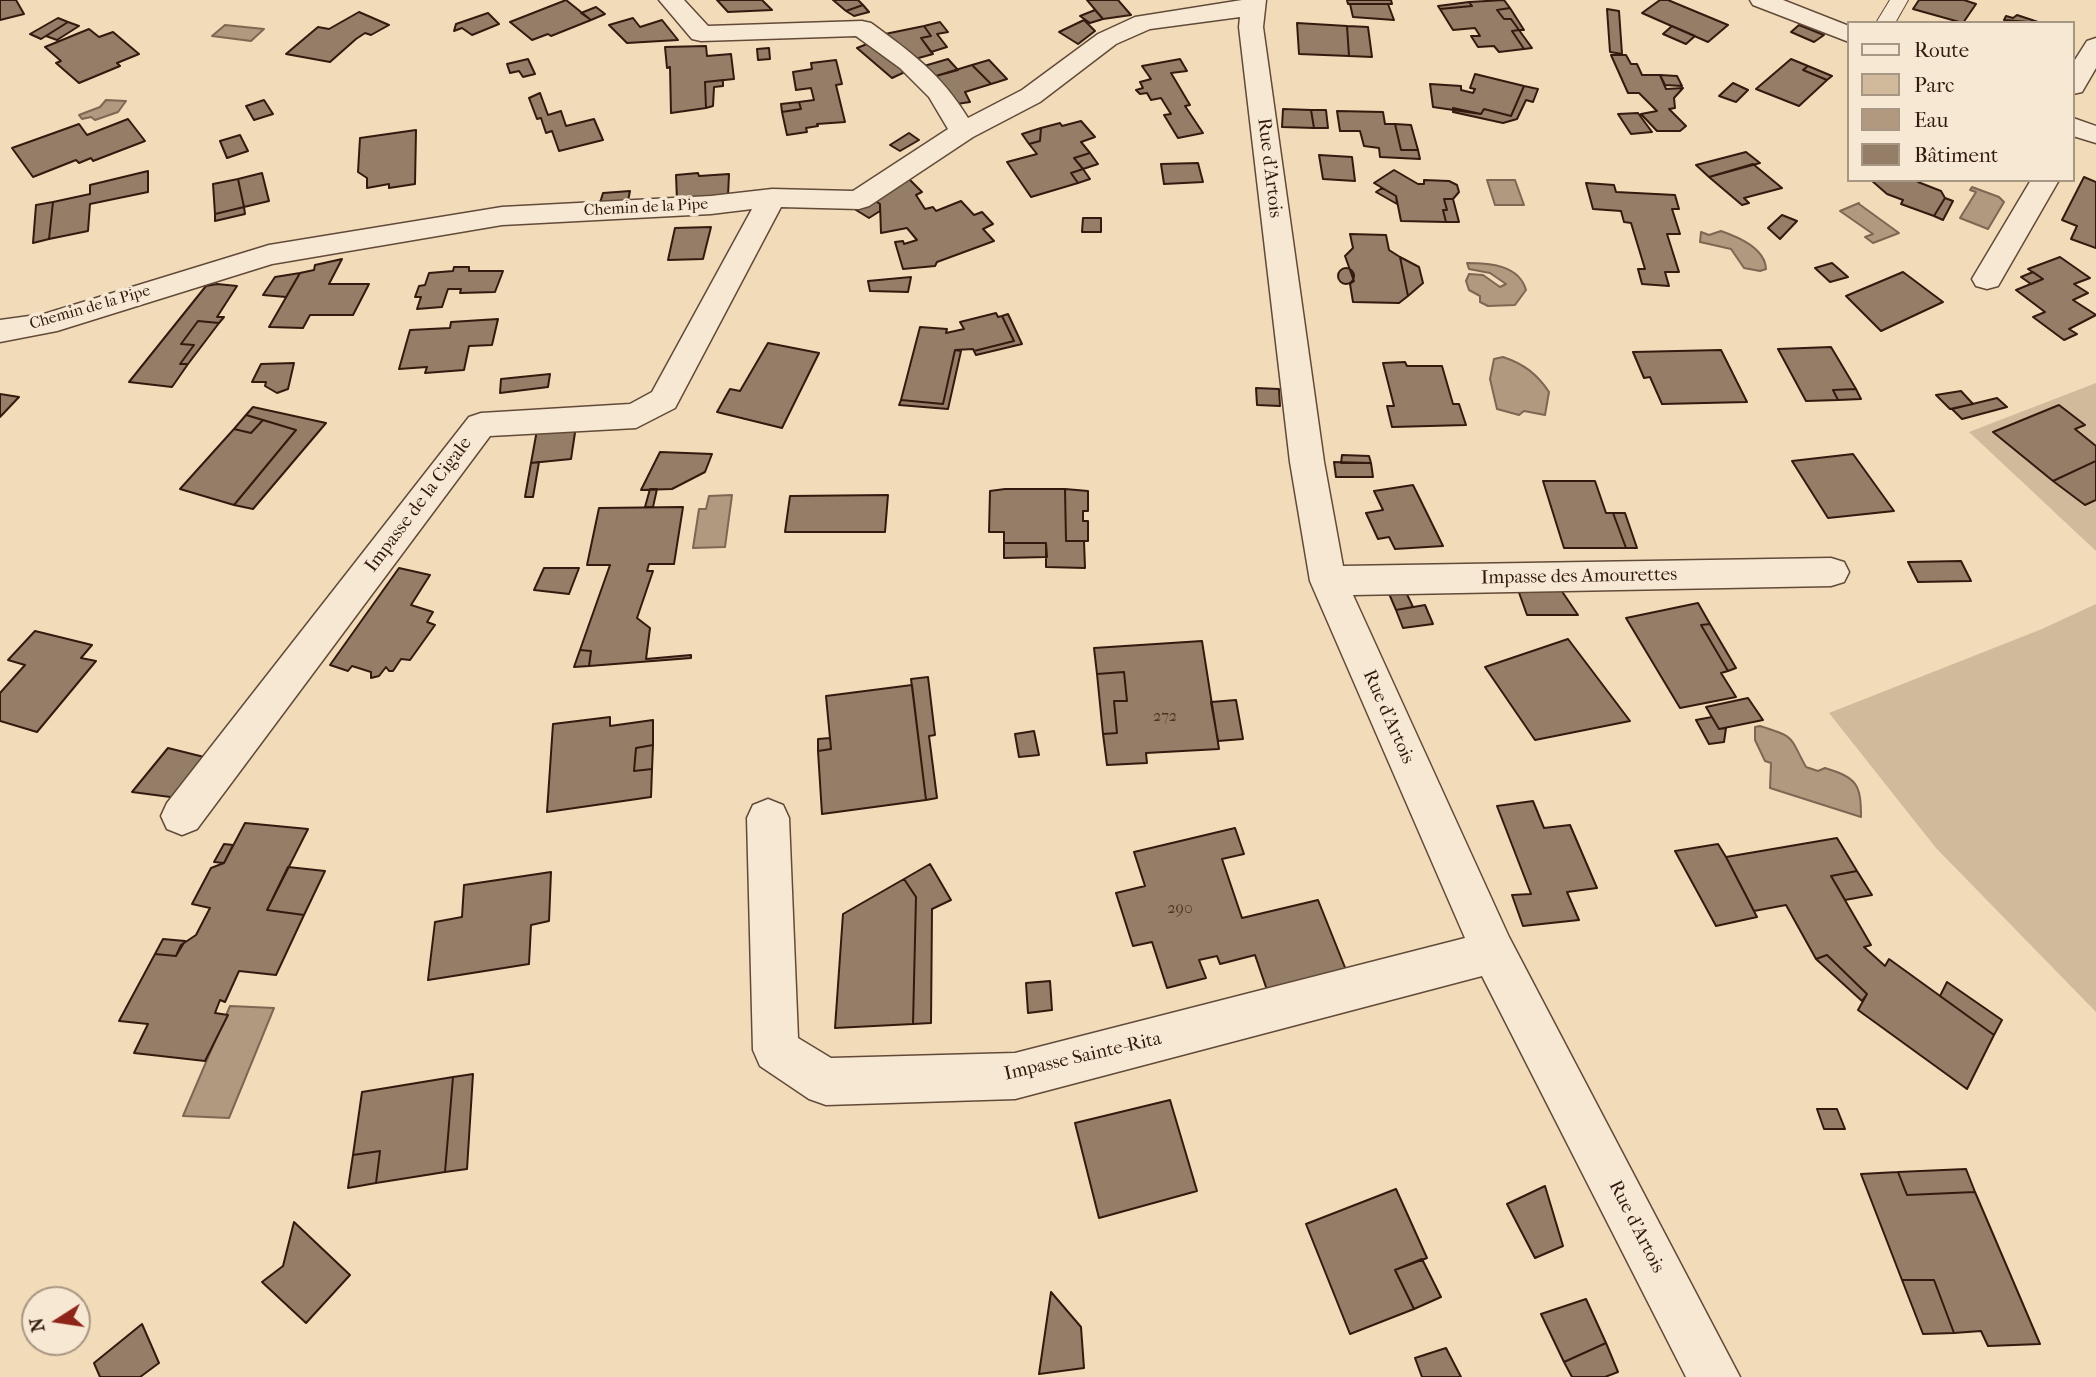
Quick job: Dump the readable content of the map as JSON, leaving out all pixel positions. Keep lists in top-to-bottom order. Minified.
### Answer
{"streets":{"street":["Rue d'Artois","Chemin de la Pipe","Impasse de la Cigale","Impasse des Amourettes","Impasse Sainte-Rita"]},"crossings":[["Rue d'Artois","Chemin de la Pipe"],["Rue d'Artois","Impasse des Amourettes"],["Rue d'Artois","Impasse Sainte-Rita"],["Chemin de la Pipe","Impasse de la Cigale"]],"house_numbers":["272","290"],"legend":["Route","Parc","Eau","Bâtiment"],"north":"left"}
